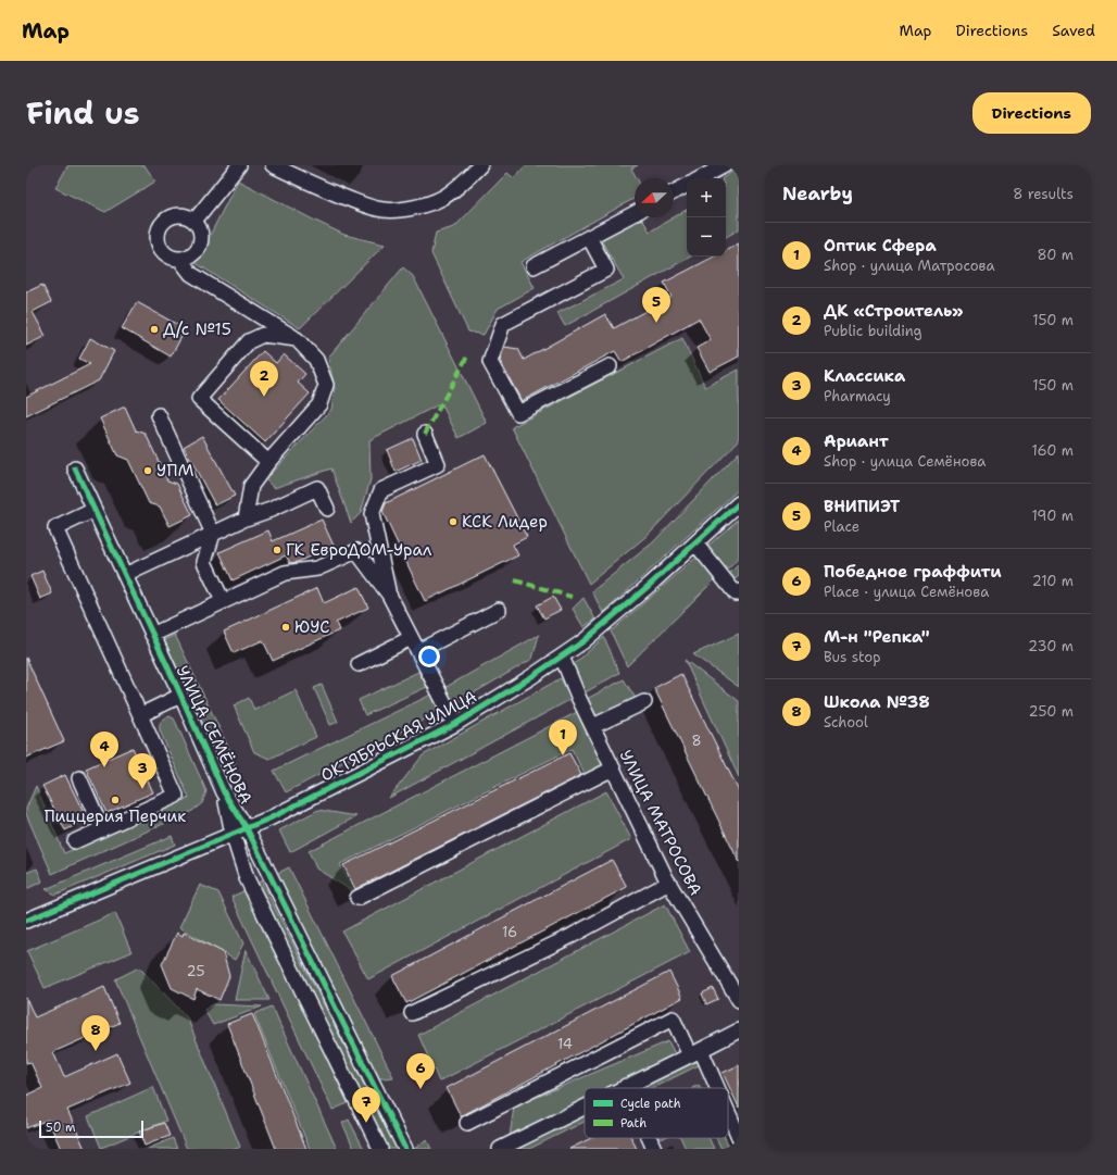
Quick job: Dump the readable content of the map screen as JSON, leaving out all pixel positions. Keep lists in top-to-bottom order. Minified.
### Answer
{"streets":{"street":["УЛИЦА СЕМЁНОВА","ОКТЯБРЬСКАЯ УЛИЦА","УЛИЦА МАТРОСОВА"]},"crossings":[["УЛИЦА СЕМЁНОВА","ОКТЯБРЬСКАЯ УЛИЦА"],["ОКТЯБРЬСКАЯ УЛИЦА","УЛИЦА МАТРОСОВА"]],"places":["Д/с №15","УПМ","КСК Лидер","ГК ЕвроДОМ-Урал","ЮУС","Пиццерия Перчик"],"house_numbers":["8","16","25","14"],"legend":["Cycle path","Path"],"scale_bar":"50 m","north":"left","page":{"header":"Map","nav":["Map","Directions","Saved"],"title":"Find us","buttons":"Directions","heading":["Nearby","8 results"],"map_buttons":["+","−"],"list":[{"mark":"1","name":"Оптик Сфера","note":"Shop · улица Матросова","value":"80 m"},{"mark":"2","name":"ДК «Строитель»","note":"Public building","value":"150 m"},{"mark":"3","name":"Классика","note":"Pharmacy","value":"150 m"},{"mark":"4","name":"Ариант","note":"Shop · улица Семёнова","value":"160 m"},{"mark":"5","name":"ВНИПИЭТ","note":"Place","value":"190 m"},{"mark":"6","name":"Победное граффити","note":"Place · улица Семёнова","value":"210 m"},{"mark":"7","name":"М-н \"Репка\"","note":"Bus stop","value":"230 m"},{"mark":"8","name":"Школа №38","note":"School","value":"250 m"}],"pins":["5","2","1","4","3","8","6","7"],"scale":"50 m"}}
